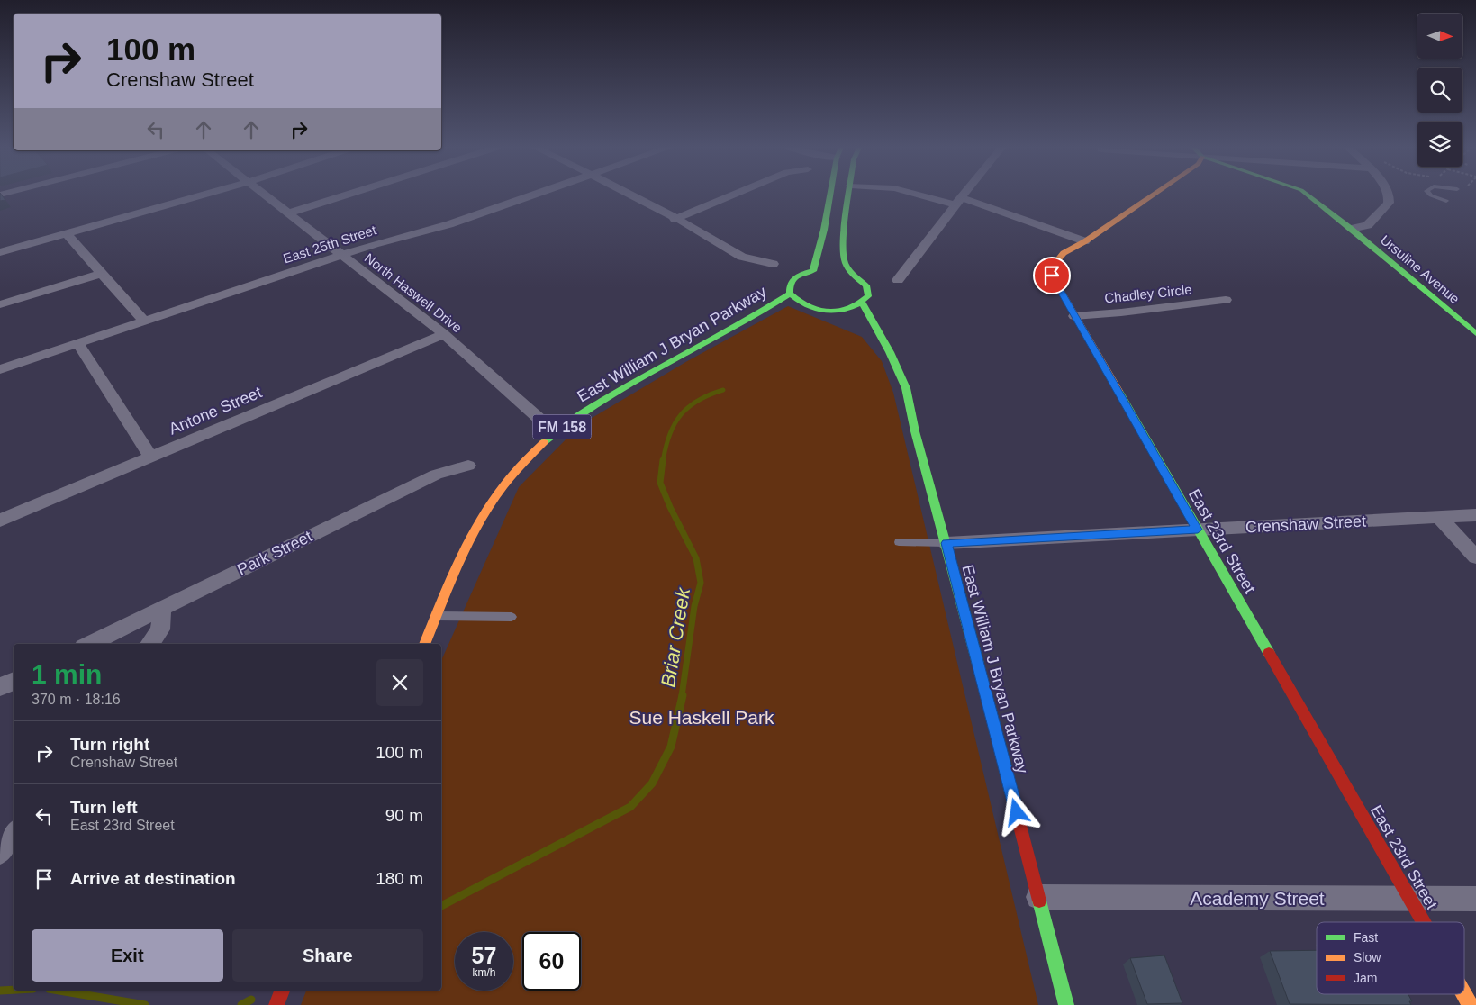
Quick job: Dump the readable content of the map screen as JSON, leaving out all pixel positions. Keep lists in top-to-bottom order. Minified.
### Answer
{"streets":{"main road":["Ursuline Avenue","East William J Bryan Parkway","FM 158","East 23rd Street"],"street":["East 25th Street","North Haswell Drive","Chadley Circle","Antone Street","Crenshaw Street","Park Street","Academy Street"]},"crossings":[["East 25th Street","North Haswell Drive"],["North Haswell Drive","East William J Bryan Parkway"],["North Haswell Drive","Antone Street"],["Chadley Circle","East 23rd Street"],["East William J Bryan Parkway","Crenshaw Street"],["East William J Bryan Parkway","Academy Street"],["Crenshaw Street","East 23rd Street"],["East 23rd Street","Academy Street"]],"water":["Briar Creek"],"parks":["Sue Haskell Park"],"legend":["Fast","Slow","Jam"],"north":"right","page":{"turn":["100 m","Crenshaw Street"],"heading":["1 min","370 m · 18:16"],"list":[{"name":"Turn right","note":"Crenshaw Street","value":"100 m"},{"name":"Turn left","note":"East 23rd Street","value":"90 m"},{"name":"Arrive at destination","value":"180 m"}],"buttons":["Exit","Share"],"speed":"57 km/h","limit":"60"}}
